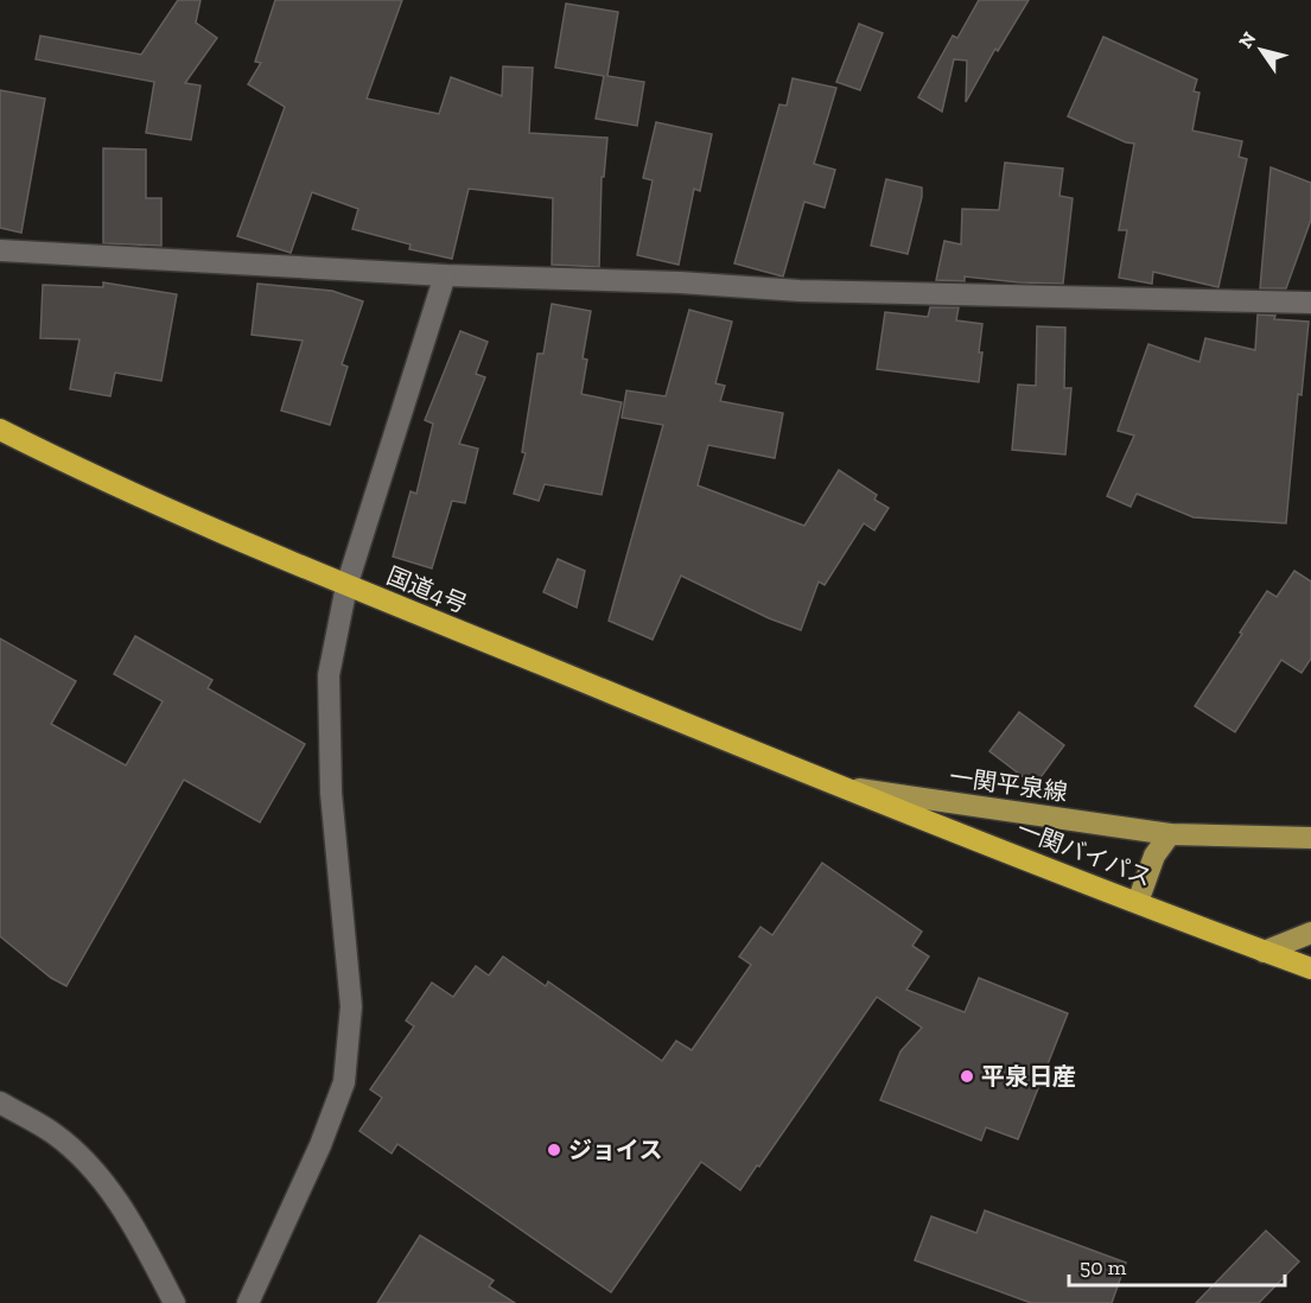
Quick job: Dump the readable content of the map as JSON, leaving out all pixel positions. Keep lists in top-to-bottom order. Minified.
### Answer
{"streets":{"highway":["国道4号","一関バイパス"],"main road":["一関平泉線"]},"crossings":[["国道4号","一関平泉線"],["国道4号","一関バイパス"],["一関平泉線","一関バイパス"]],"places":["平泉日産","ジョイス"],"scale_bar":"50 m","north":"top left"}
